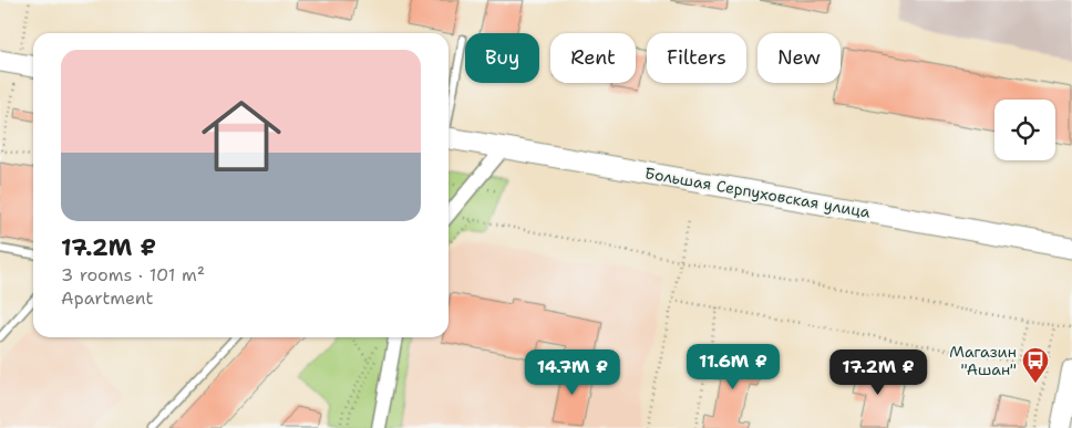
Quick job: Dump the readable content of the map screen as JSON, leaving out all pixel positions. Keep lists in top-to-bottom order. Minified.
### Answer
{"streets":{"main road":["Большая Серпуховская улица"]},"places":{"bus stop":["Магазин \"Ашан\""]},"page":{"chip":["Buy","Rent","Filters","New"],"list":[{"name":"17.2M ₽","note":"3 rooms · 101 m² · Apartment"}],"price":["11.6M ₽","14.7M ₽","17.2M ₽"]}}
